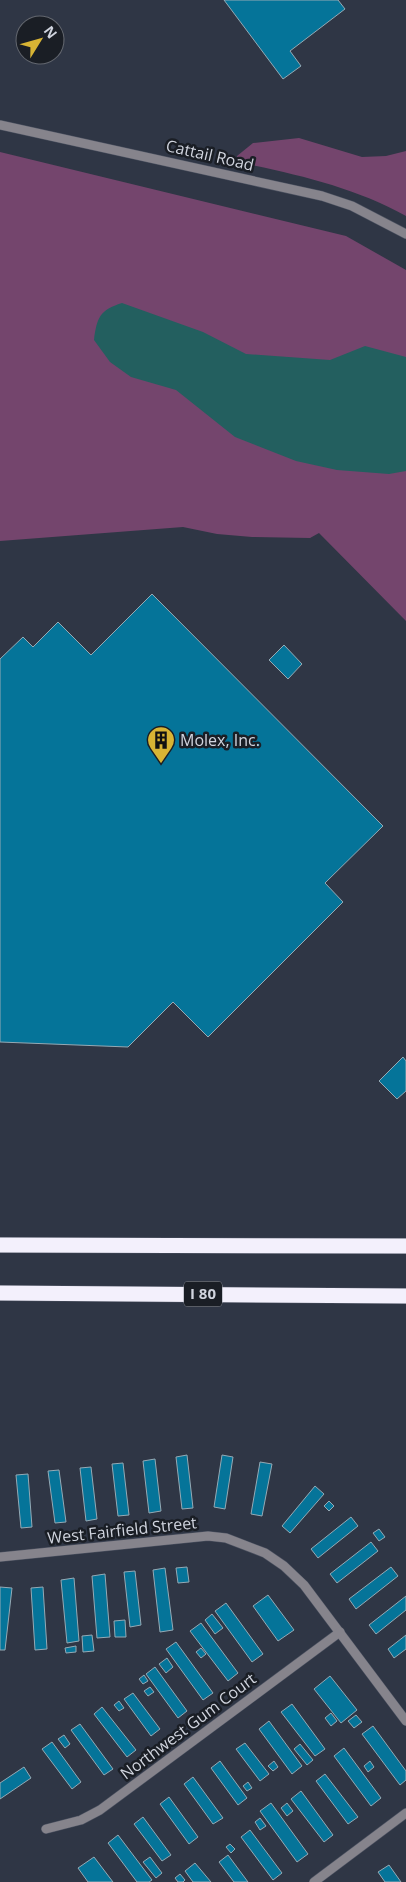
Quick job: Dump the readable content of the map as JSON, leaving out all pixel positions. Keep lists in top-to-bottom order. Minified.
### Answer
{"streets":{"highway":["I 80"],"street":["Cattail Road","West Fairfield Street","Northwest Gum Court"]},"crossings":[["West Fairfield Street","Northwest Gum Court"]],"places":{"building":["Molex, Inc."]},"north":"top right"}
